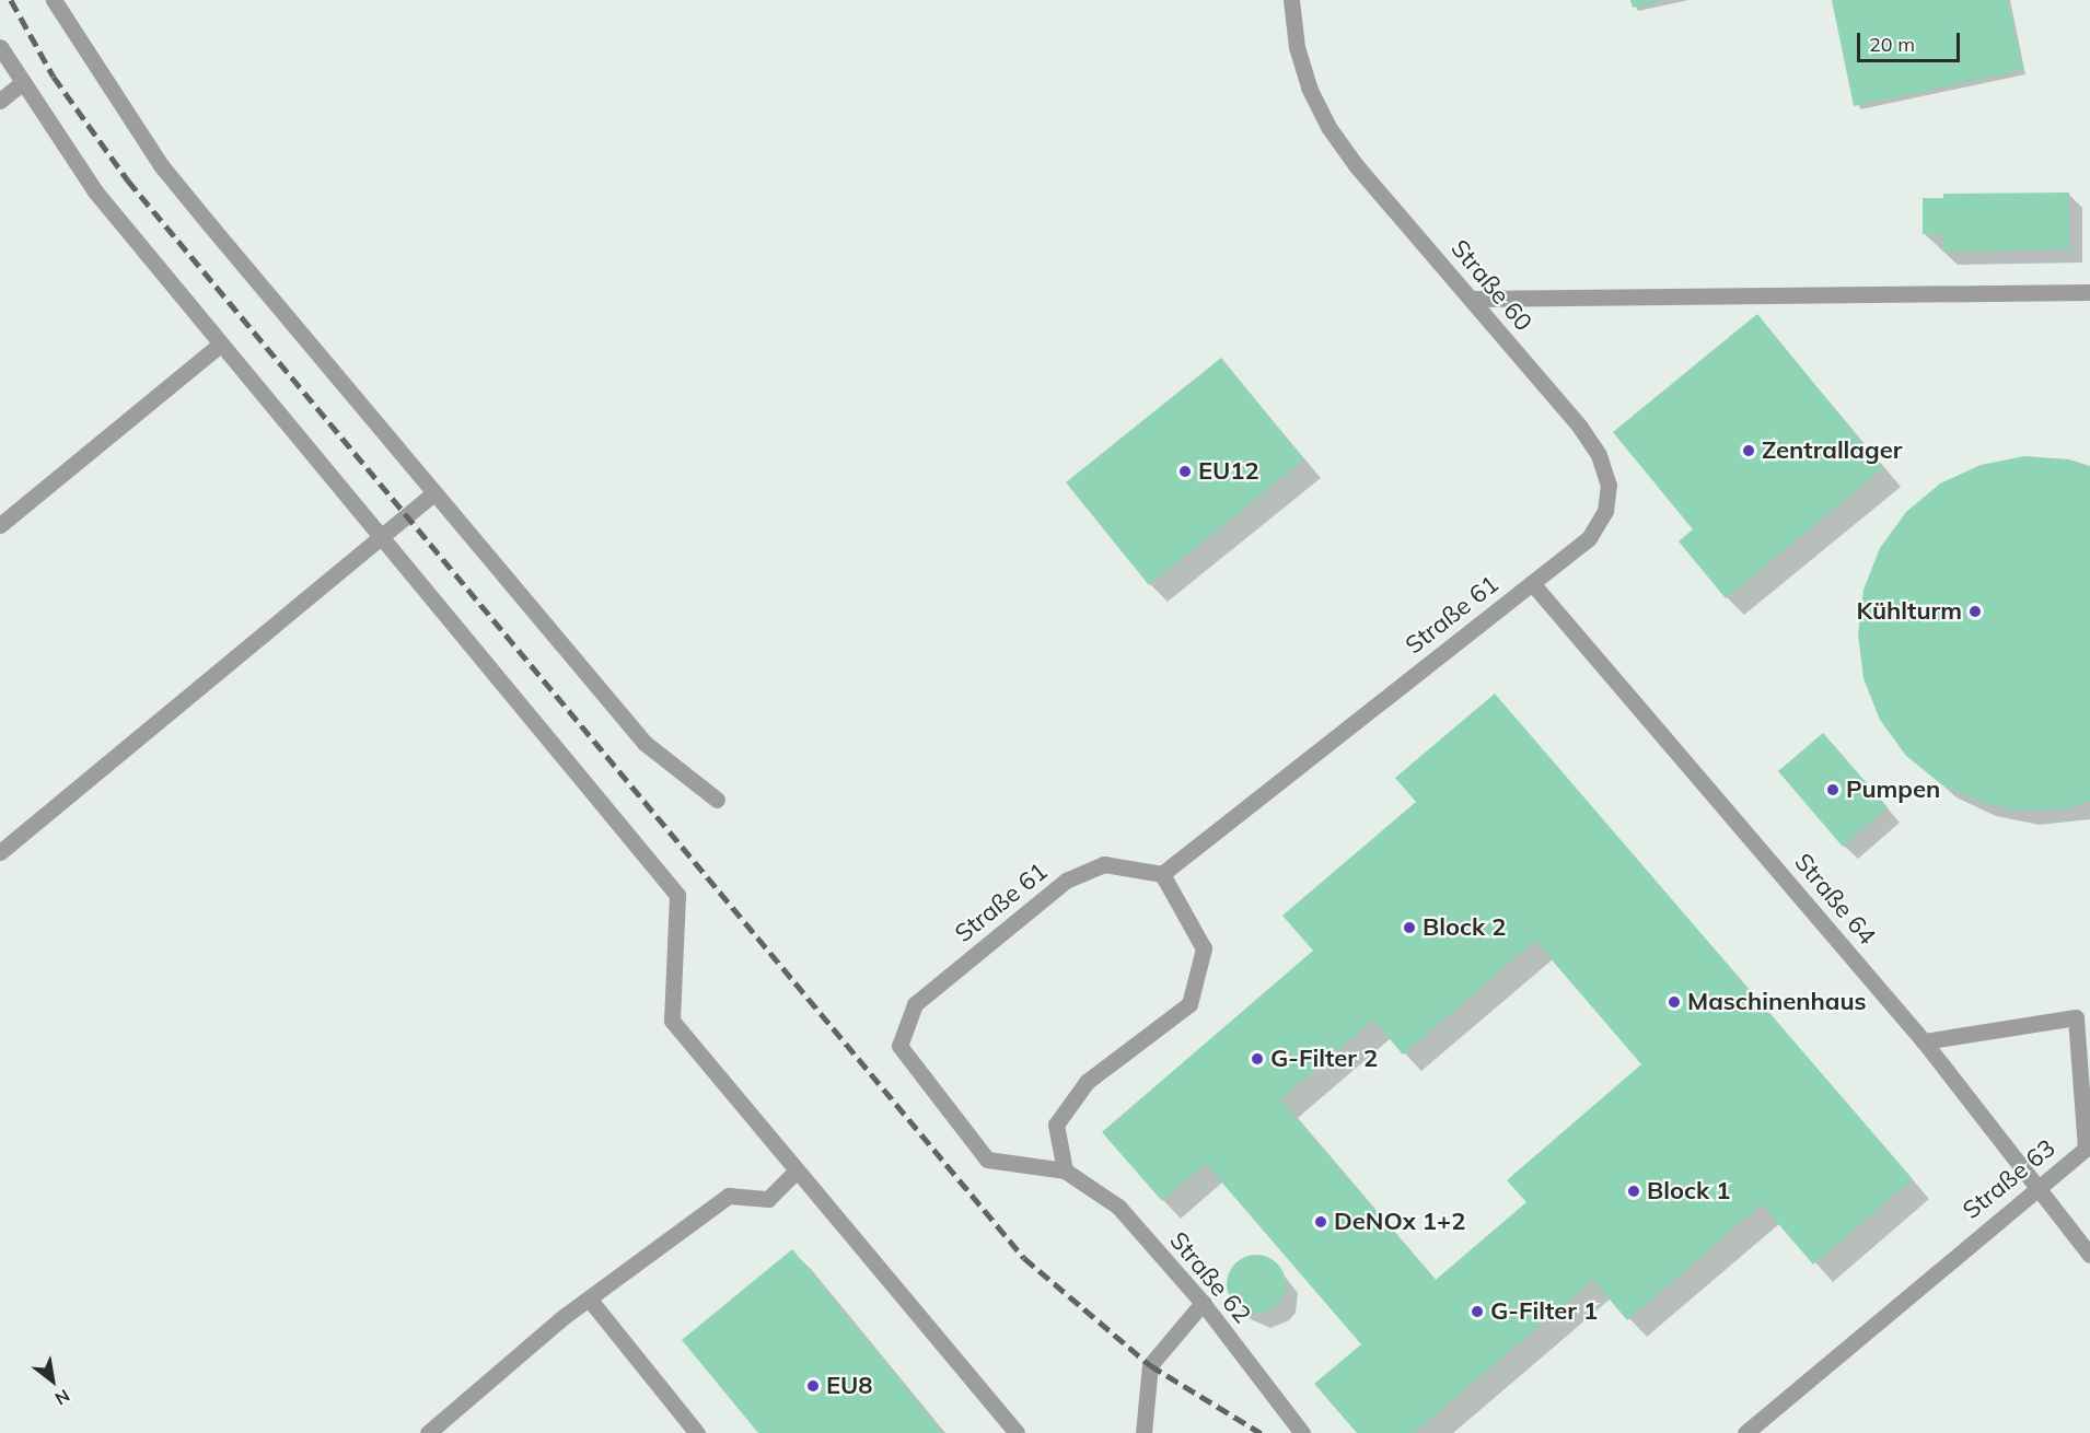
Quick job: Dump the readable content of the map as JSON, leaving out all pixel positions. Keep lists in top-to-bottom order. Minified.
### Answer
{"streets":{"street":["Straße 60","Straße 61","Straße 64","Straße 63","Straße 62"]},"crossings":[["Straße 60","Straße 61"],["Straße 60","Straße 64"],["Straße 61","Straße 64"],["Straße 61","Straße 62"],["Straße 64","Straße 63"]],"places":["Zentrallager","EU12","Kühlturm","Pumpen","Block 2","Maschinenhaus","G-Filter 2","Block 1","DeNOx 1+2","G-Filter 1","EU8"],"scale_bar":"20 m","north":"bottom right"}
